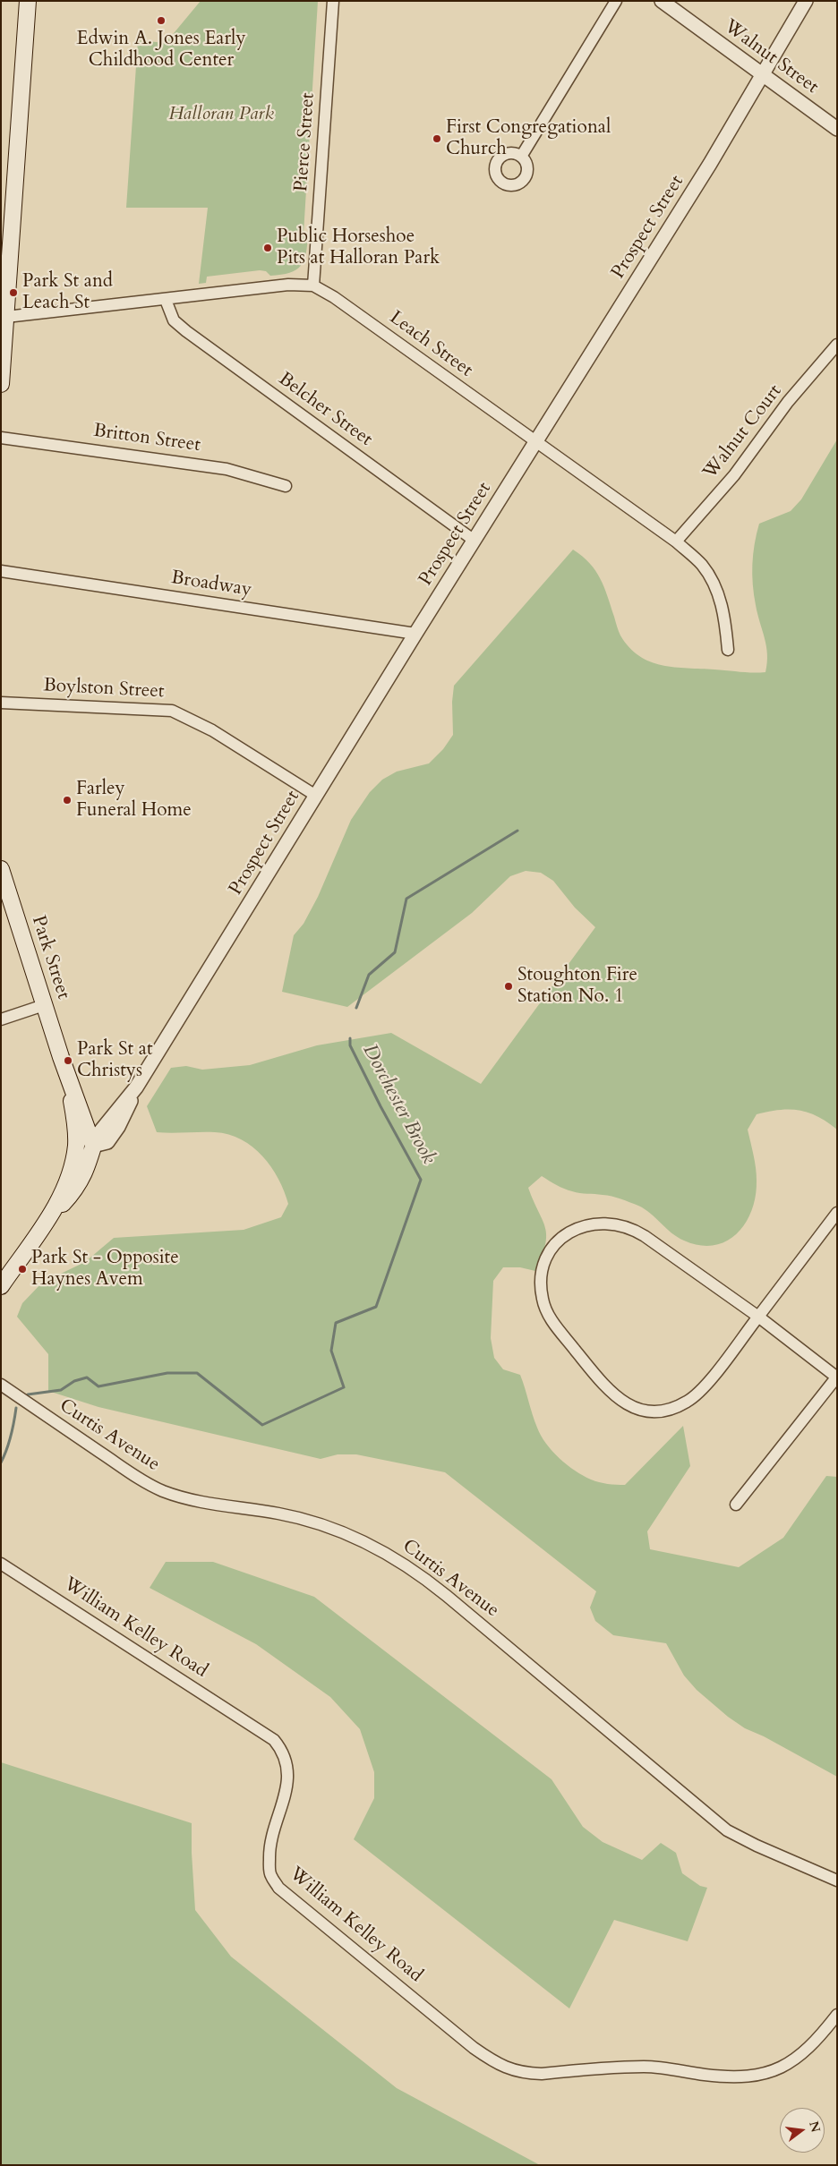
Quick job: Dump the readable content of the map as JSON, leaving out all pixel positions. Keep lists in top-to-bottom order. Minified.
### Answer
{"streets":{"main road":["Park Street"],"street":["Walnut Street","Pierce Street","Prospect Street","Leach Street","Belcher Street","Walnut Court","Britton Street","Broadway","Boylston Street","Curtis Avenue","William Kelley Road"]},"crossings":[["Walnut Street","Prospect Street"],["Pierce Street","Leach Street"],["Prospect Street","Leach Street"],["Prospect Street","Belcher Street"],["Prospect Street","Broadway"],["Prospect Street","Boylston Street"],["Prospect Street","Park Street"],["Leach Street","Belcher Street"],["Leach Street","Walnut Court"]],"water":["Dorchester Brook"],"parks":["Halloran Park"],"places":["Edwin A. Jones Early Childhood Center","First Congregational Church","Public Horseshoe Pits at Halloran Park","Park St and Leach St","Farley Funeral Home","Stoughton Fire Station No. 1","Park St at Christys","Park St - Opposite Haynes Avem"],"north":"right"}
